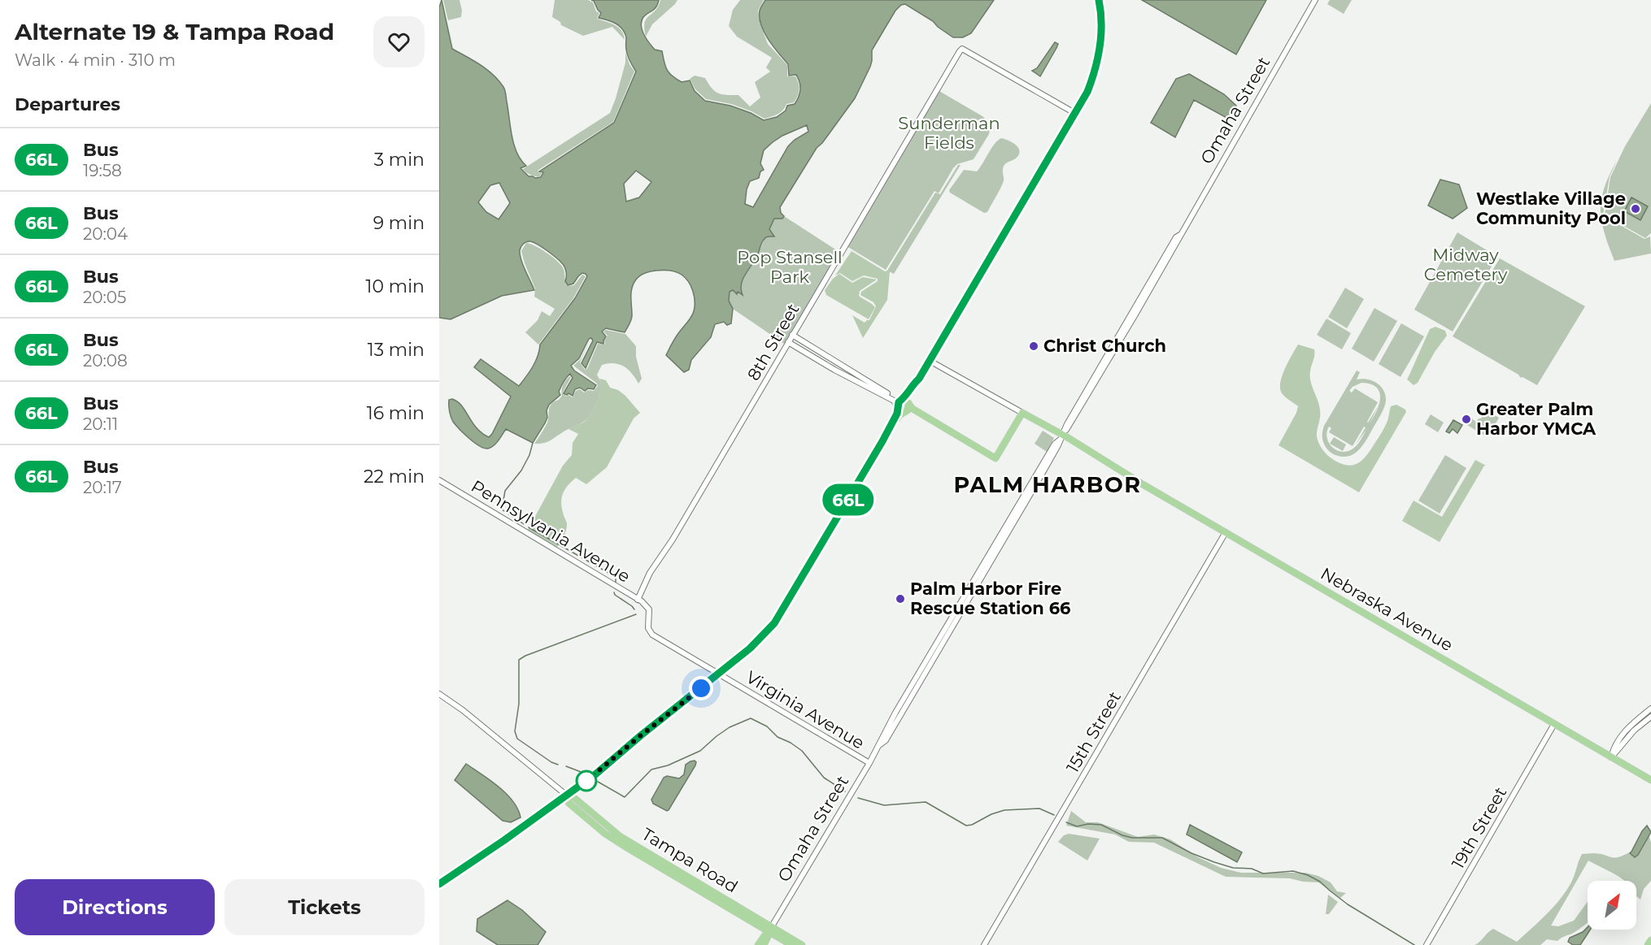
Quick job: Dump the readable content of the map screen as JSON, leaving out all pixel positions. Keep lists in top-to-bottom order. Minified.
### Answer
{"streets":{"main road":["Omaha Street","Nebraska Avenue","Tampa Road"],"street":["8th Street","Pennsylvania Avenue","Virginia Avenue","15th Street","19th Street"]},"crossings":[["Omaha Street","Nebraska Avenue"],["Omaha Street","Virginia Avenue"],["Omaha Street","Tampa Road"],["8th Street","Pennsylvania Avenue"],["Pennsylvania Avenue","Virginia Avenue"],["Nebraska Avenue","15th Street"],["Nebraska Avenue","19th Street"]],"districts":["PALM HARBOR"],"parks":["Sunderman Fields","Midway Cemetery","Pop Stansell Park"],"places":["Westlake Village Community Pool","Christ Church","Greater Palm Harbor YMCA","Palm Harbor Fire Rescue Station 66"],"lines":["bus line 66L"],"north":"top right","page":{"heading":[["Alternate 19 & Tampa Road","Walk · 4 min · 310 m"],"Departures"],"on_map":"66L","list":[{"mark":"66L","name":"Bus","note":"19:58","value":"3 min"},{"mark":"66L","name":"Bus","note":"20:04","value":"9 min"},{"mark":"66L","name":"Bus","note":"20:05","value":"10 min"},{"mark":"66L","name":"Bus","note":"20:08","value":"13 min"},{"mark":"66L","name":"Bus","note":"20:11","value":"16 min"},{"mark":"66L","name":"Bus","note":"20:17","value":"22 min"}],"buttons":["Directions","Tickets"]}}
